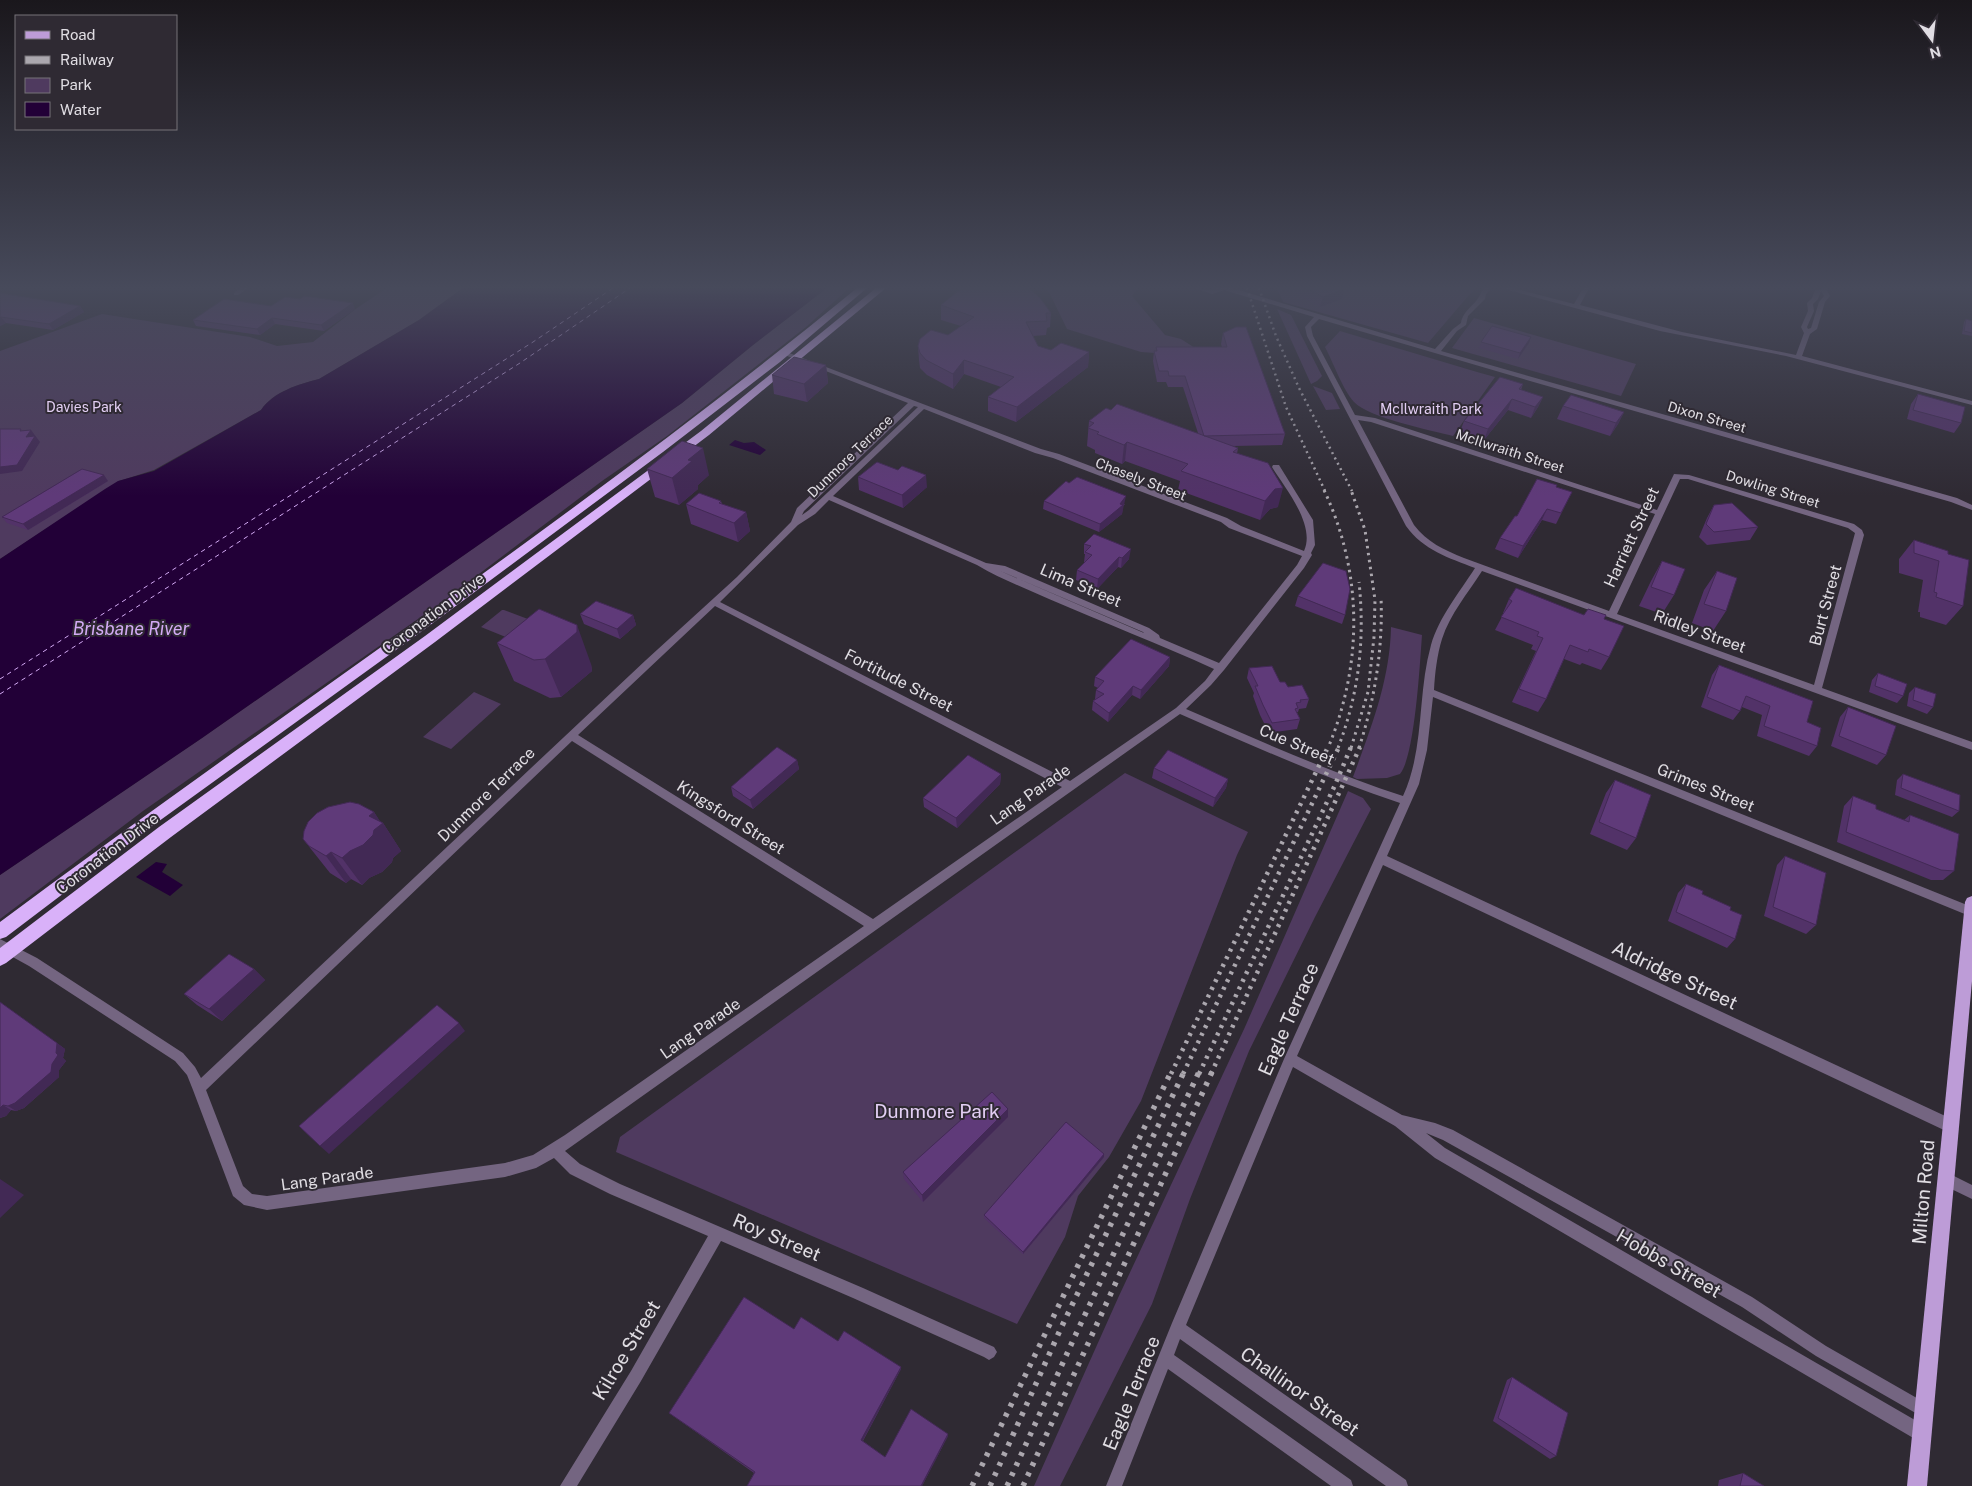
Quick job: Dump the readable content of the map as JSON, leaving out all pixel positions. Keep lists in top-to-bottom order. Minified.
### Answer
{"streets":{"highway":["Coronation Drive"],"main road":["Milton Road"],"street":["Dixon Street","McIlwraith Street","Dunmore Terrace","Chasely Street","Dowling Street","Harriett Street","Lima Street","Burt Street","Ridley Street","Fortitude Street","Cue Street","Grimes Street","Lang Parade","Kingsford Street","Aldridge Street","Eagle Terrace","Roy Street","Hobbs Street","Kilroe Street","Challinor Street"]},"crossings":[["McIlwraith Street","Harriett Street"],["McIlwraith Street","Ridley Street"],["Dunmore Terrace","Chasely Street"],["Dunmore Terrace","Lima Street"],["Dunmore Terrace","Fortitude Street"],["Dunmore Terrace","Lang Parade"],["Dunmore Terrace","Kingsford Street"],["Chasely Street","Coronation Drive"],["Chasely Street","Lang Parade"],["Dowling Street","Harriett Street"],["Dowling Street","Burt Street"],["Harriett Street","Ridley Street"],["Lima Street","Lang Parade"],["Burt Street","Ridley Street"],["Coronation Drive","Lang Parade"],["Ridley Street","Eagle Terrace"],["Fortitude Street","Lang Parade"],["Cue Street","Lang Parade"],["Cue Street","Eagle Terrace"],["Grimes Street","Eagle Terrace"],["Grimes Street","Milton Road"],["Lang Parade","Kingsford Street"],["Lang Parade","Roy Street"],["Aldridge Street","Eagle Terrace"],["Aldridge Street","Milton Road"],["Eagle Terrace","Hobbs Street"],["Eagle Terrace","Challinor Street"],["Milton Road","Hobbs Street"],["Roy Street","Kilroe Street"]],"water":["Brisbane River"],"parks":["Davies Park","McIlwraith Park","Dunmore Park"],"legend":["Road","Railway","Park","Water"],"north":"bottom"}
